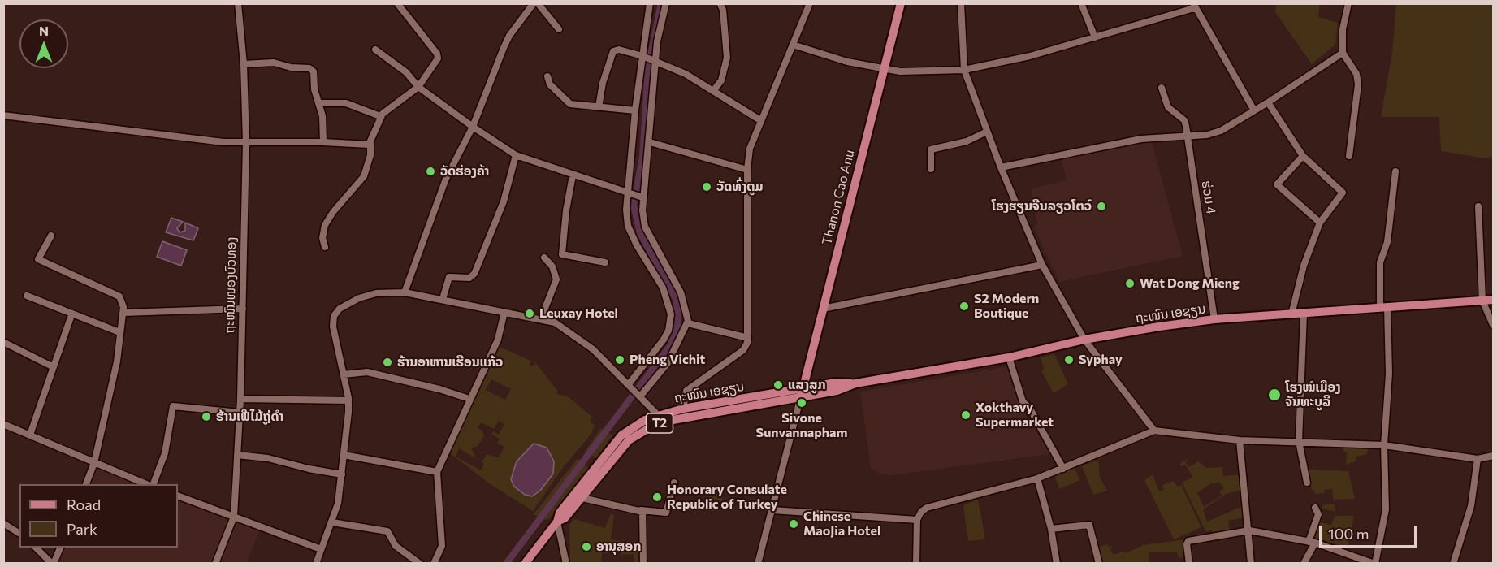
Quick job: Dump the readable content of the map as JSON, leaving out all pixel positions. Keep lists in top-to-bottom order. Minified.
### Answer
{"streets":{"main road":["Thanon Cao Anu","ຖະໜົນ ເອຊຽນ","T2"],"street":["ຮ່ວມ 4","ຖະໜົນໜອງບົວທອງ"]},"crossings":[["Thanon Cao Anu","ຖະໜົນ ເອຊຽນ"],["ຮ່ວມ 4","ຖະໜົນ ເອຊຽນ"]],"places":["ວັດຮ່ອງຄ້າ","ວັດທົ່ງຕູມ","ໂຮງຮຽນຈີນລຽວໂຕວ໌","Wat Dong Mieng","S2 Modern Boutique","Leuxay Hotel","Pheng Vichit","Syphay","ຮ້ານອາຫານເຮືອນແກ້ວ","ແສງສູກ","ໂຮງໝໍເມືອງ ຈັນທະບູລີ","Sivone Sunvannapham","Xokthavy Supermarket","ຮ້ານເຟີໄມ້ຖູ່ດຳ","Honorary Consulate Republic of Turkey","Chinese MaoJia Hotel","ອານຸສອກ"],"legend":["Road","Park"],"scale_bar":"100 m","north":"top"}
